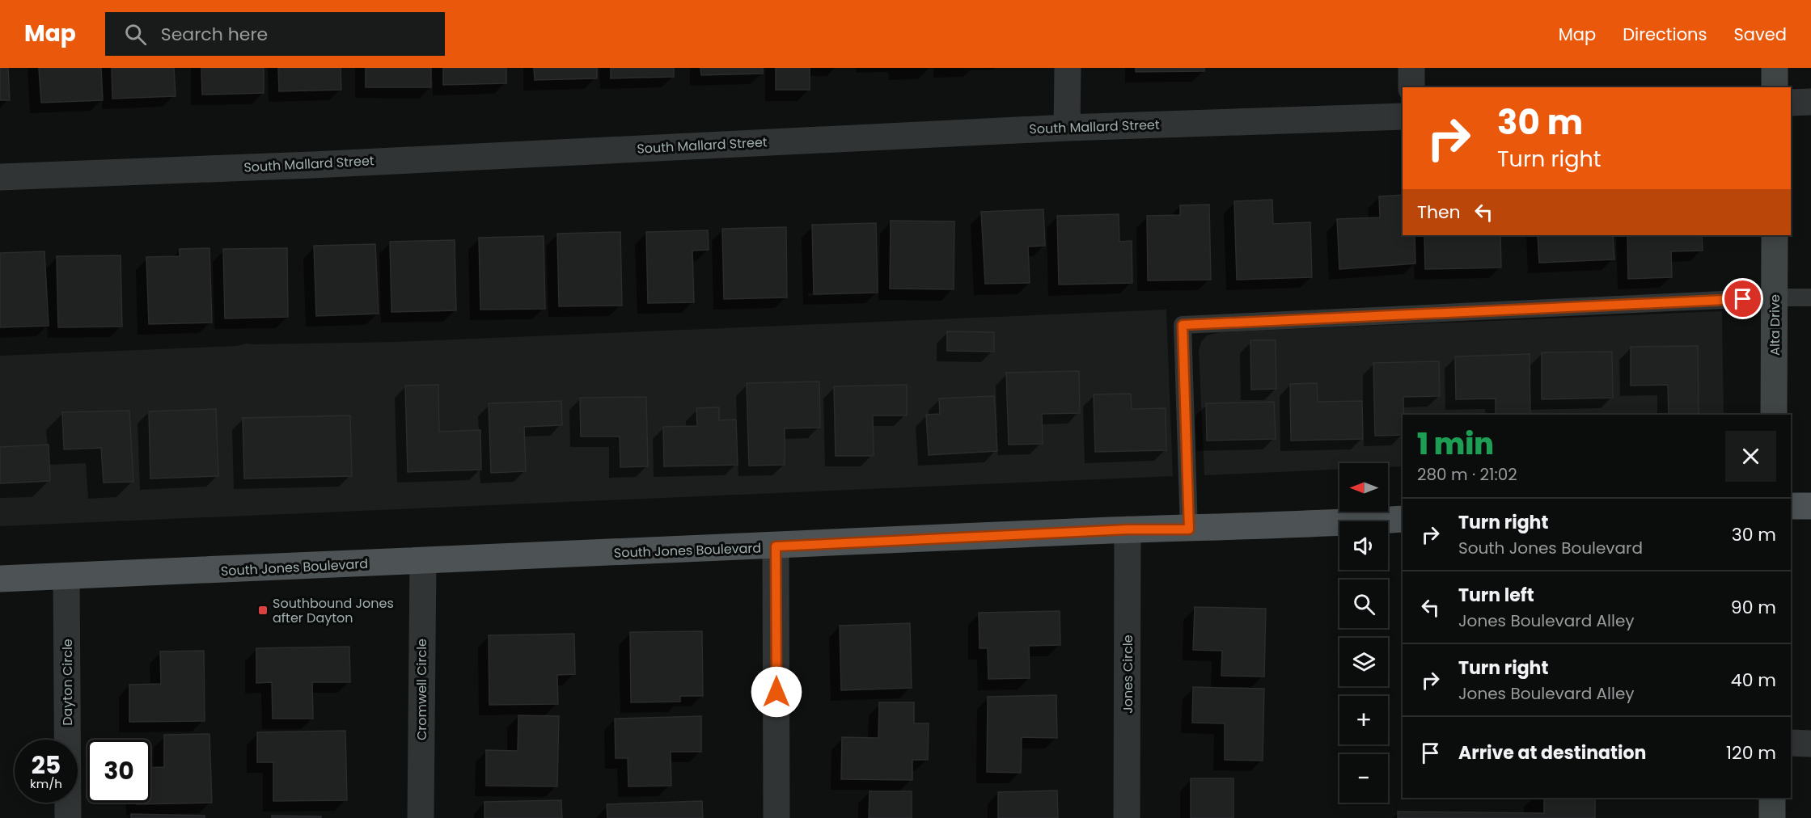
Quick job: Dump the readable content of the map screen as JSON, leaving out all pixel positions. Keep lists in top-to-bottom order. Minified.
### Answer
{"streets":{"main road":["Alta Drive","South Jones Boulevard"],"street":["South Mallard Street","Jones Circle","Dayton Circle","Cromwell Circle"]},"crossings":[["South Jones Boulevard","Jones Circle"],["South Jones Boulevard","Dayton Circle"],["South Jones Boulevard","Cromwell Circle"]],"places":{"transit":["Southbound Jones after Dayton"]},"north":"left","page":{"header":"Map","search":"Search here","nav":["Map","Directions","Saved"],"turn":["30 m","Turn right"],"then":"Then","heading":["1 min","280 m · 21:02"],"map_buttons":["+","−"],"list":[{"name":"Turn right","note":"South Jones Boulevard","value":"30 m"},{"name":"Turn left","note":"Jones Boulevard Alley","value":"90 m"},{"name":"Turn right","note":"Jones Boulevard Alley","value":"40 m"},{"name":"Arrive at destination","value":"120 m"}],"speed":"25 km/h","limit":"30"}}
